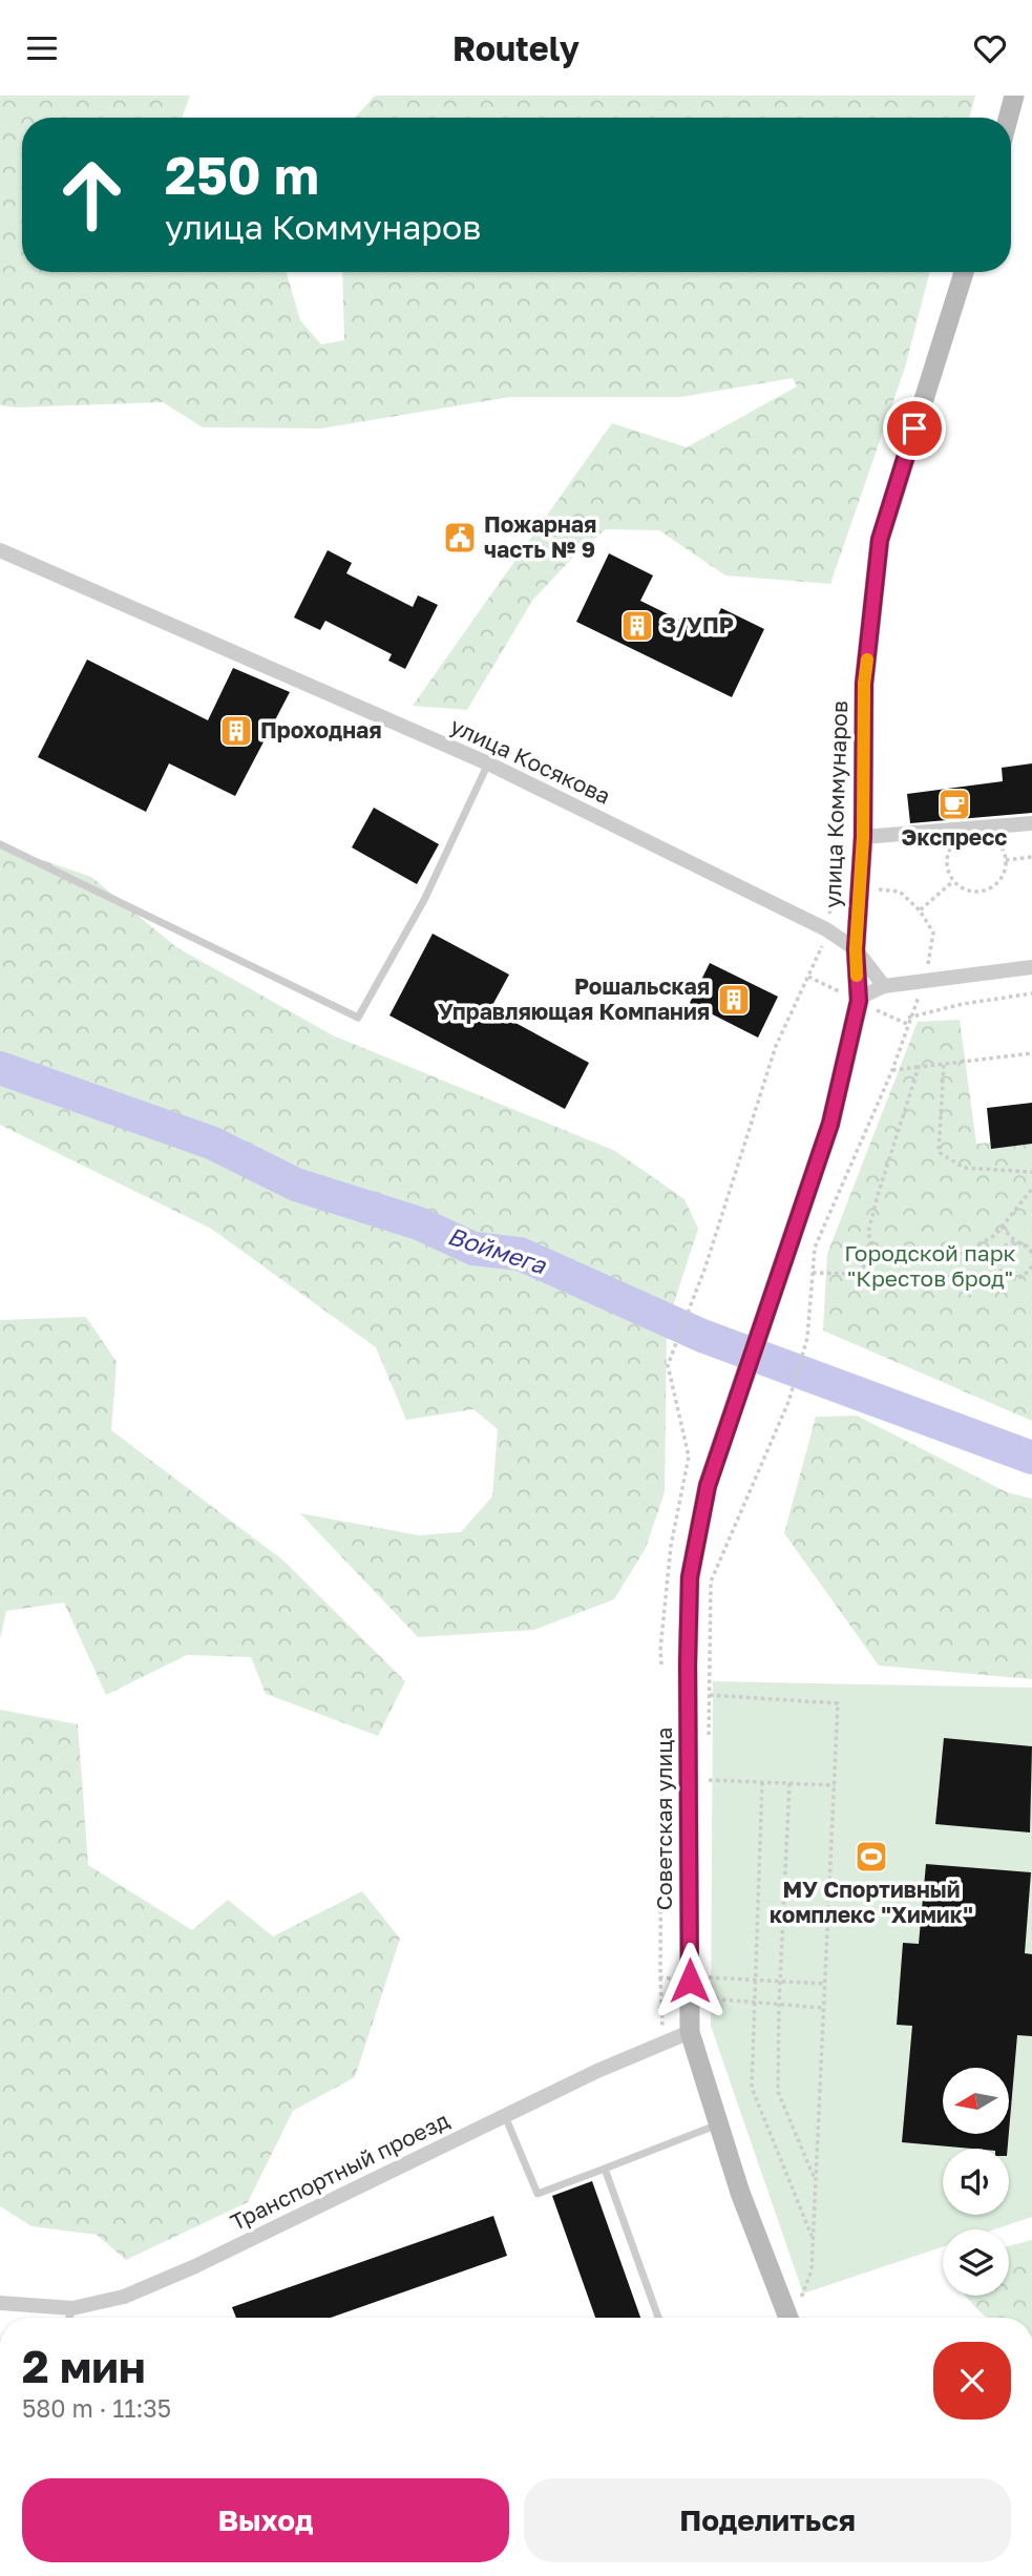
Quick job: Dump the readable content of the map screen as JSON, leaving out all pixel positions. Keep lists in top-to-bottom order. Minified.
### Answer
{"streets":{"street":["улица Косякова","улица Коммунаров","Советская улица","Транспортный проезд"]},"crossings":[["улица Косякова","улица Коммунаров"],["улица Коммунаров","Советская улица"],["Советская улица","Транспортный проезд"]],"water":["Воймега"],"parks":["Городской парк \"Крестов брод\""],"places":{"public building":["Пожарная часть № 9"],"building":["З/УПР","Проходная","Рошальская Управляющая Компания"],"cafe":["Экспресс"],"sports":["МУ Спортивный комплекс \"Химик\""]},"north":"left","page":{"header":"Routely","turn":["250 m","улица Коммунаров"],"heading":["2 мин","580 m · 11:35"],"buttons":["Выход","Поделиться"]}}
